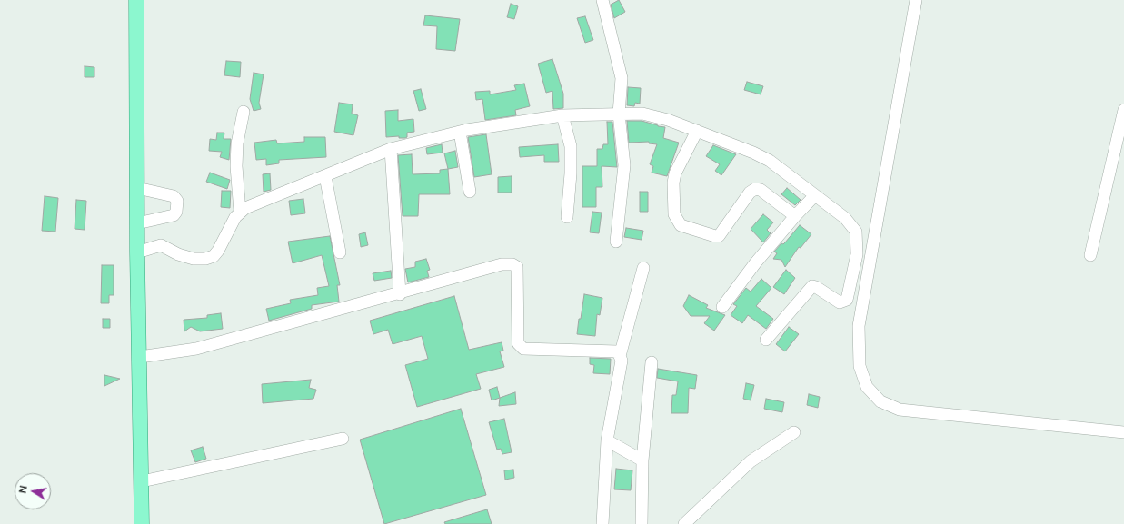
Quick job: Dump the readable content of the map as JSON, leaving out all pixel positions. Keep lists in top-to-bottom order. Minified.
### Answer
{"north":"left"}
